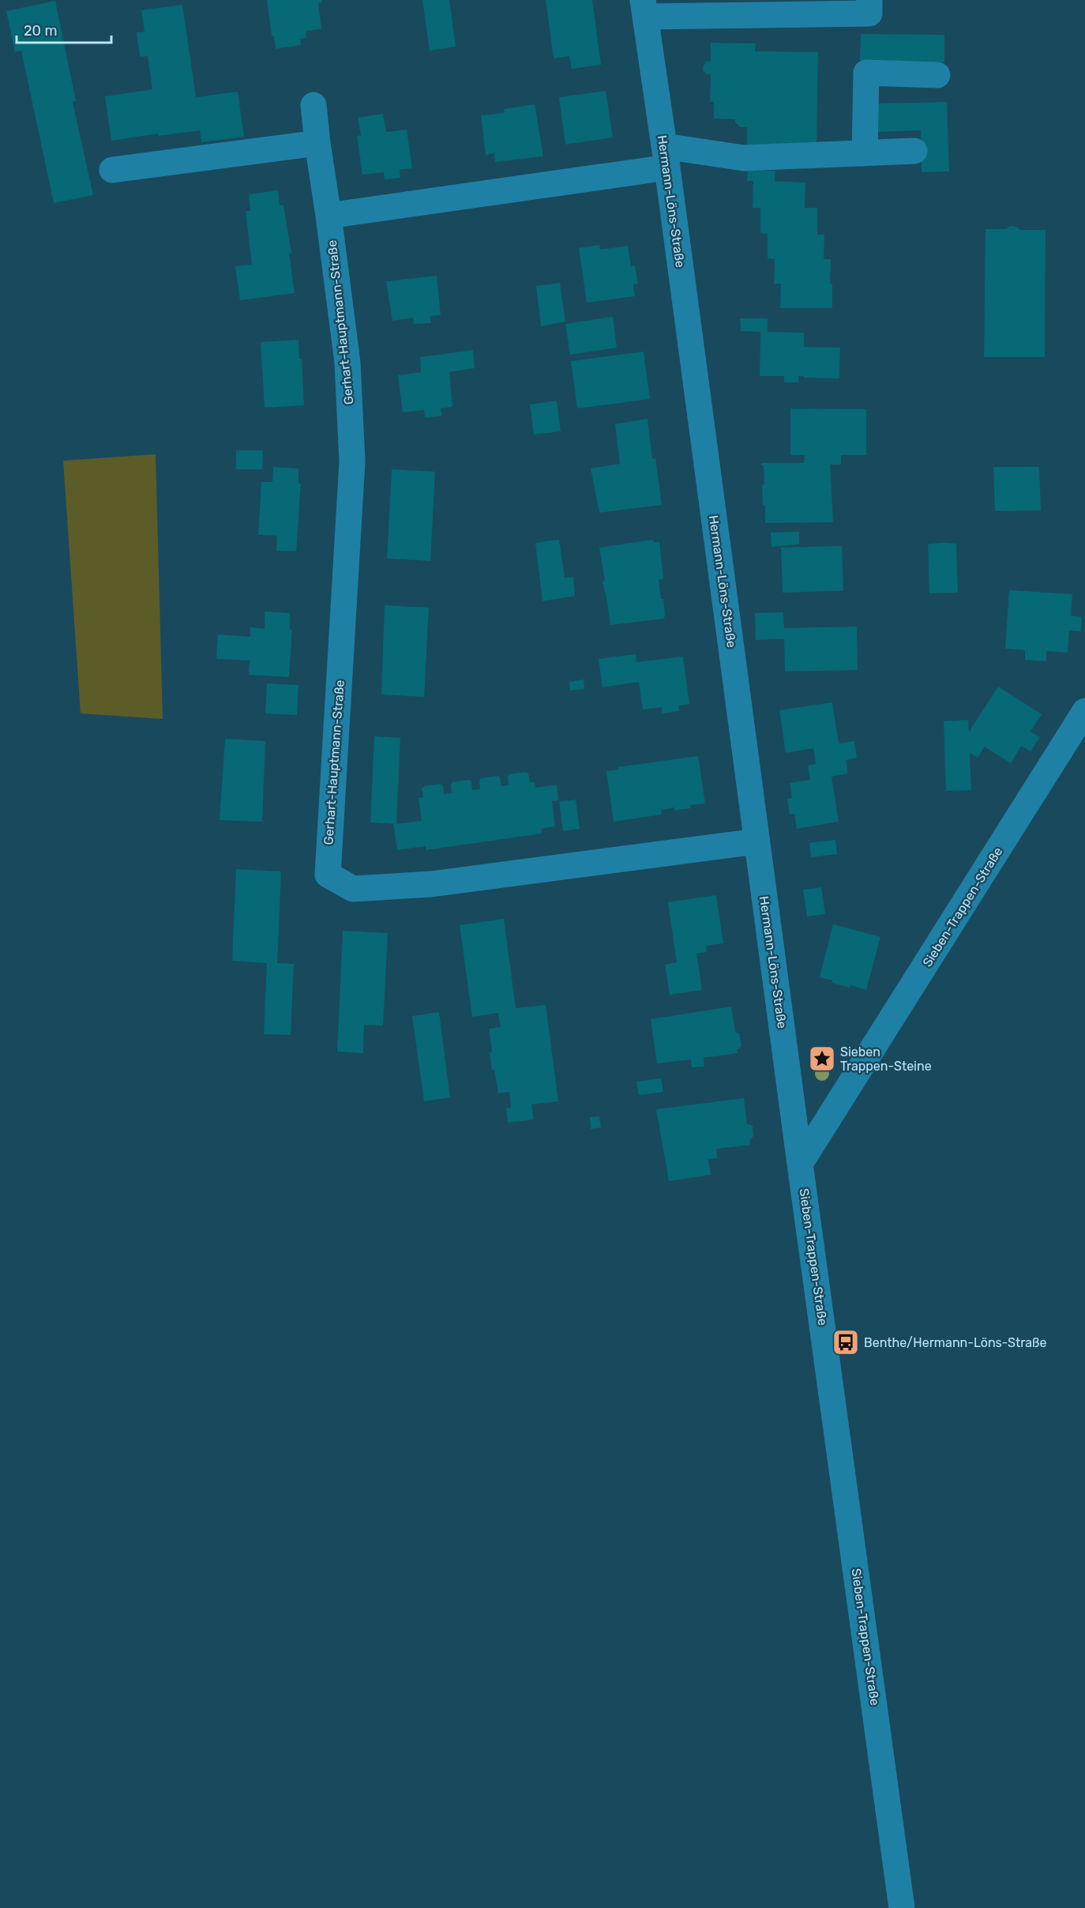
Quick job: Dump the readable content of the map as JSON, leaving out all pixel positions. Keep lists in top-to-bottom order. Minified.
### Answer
{"streets":{"street":["Hermann-Löns-Straße","Gerhart-Hauptmann-Straße","Sieben-Trappen-Straße"]},"crossings":[["Hermann-Löns-Straße","Gerhart-Hauptmann-Straße"],["Hermann-Löns-Straße","Sieben-Trappen-Straße"]],"places":{"place":["Sieben Trappen-Steine"],"bus stop":["Benthe/Hermann-Löns-Straße"]},"scale_bar":"20 m"}
